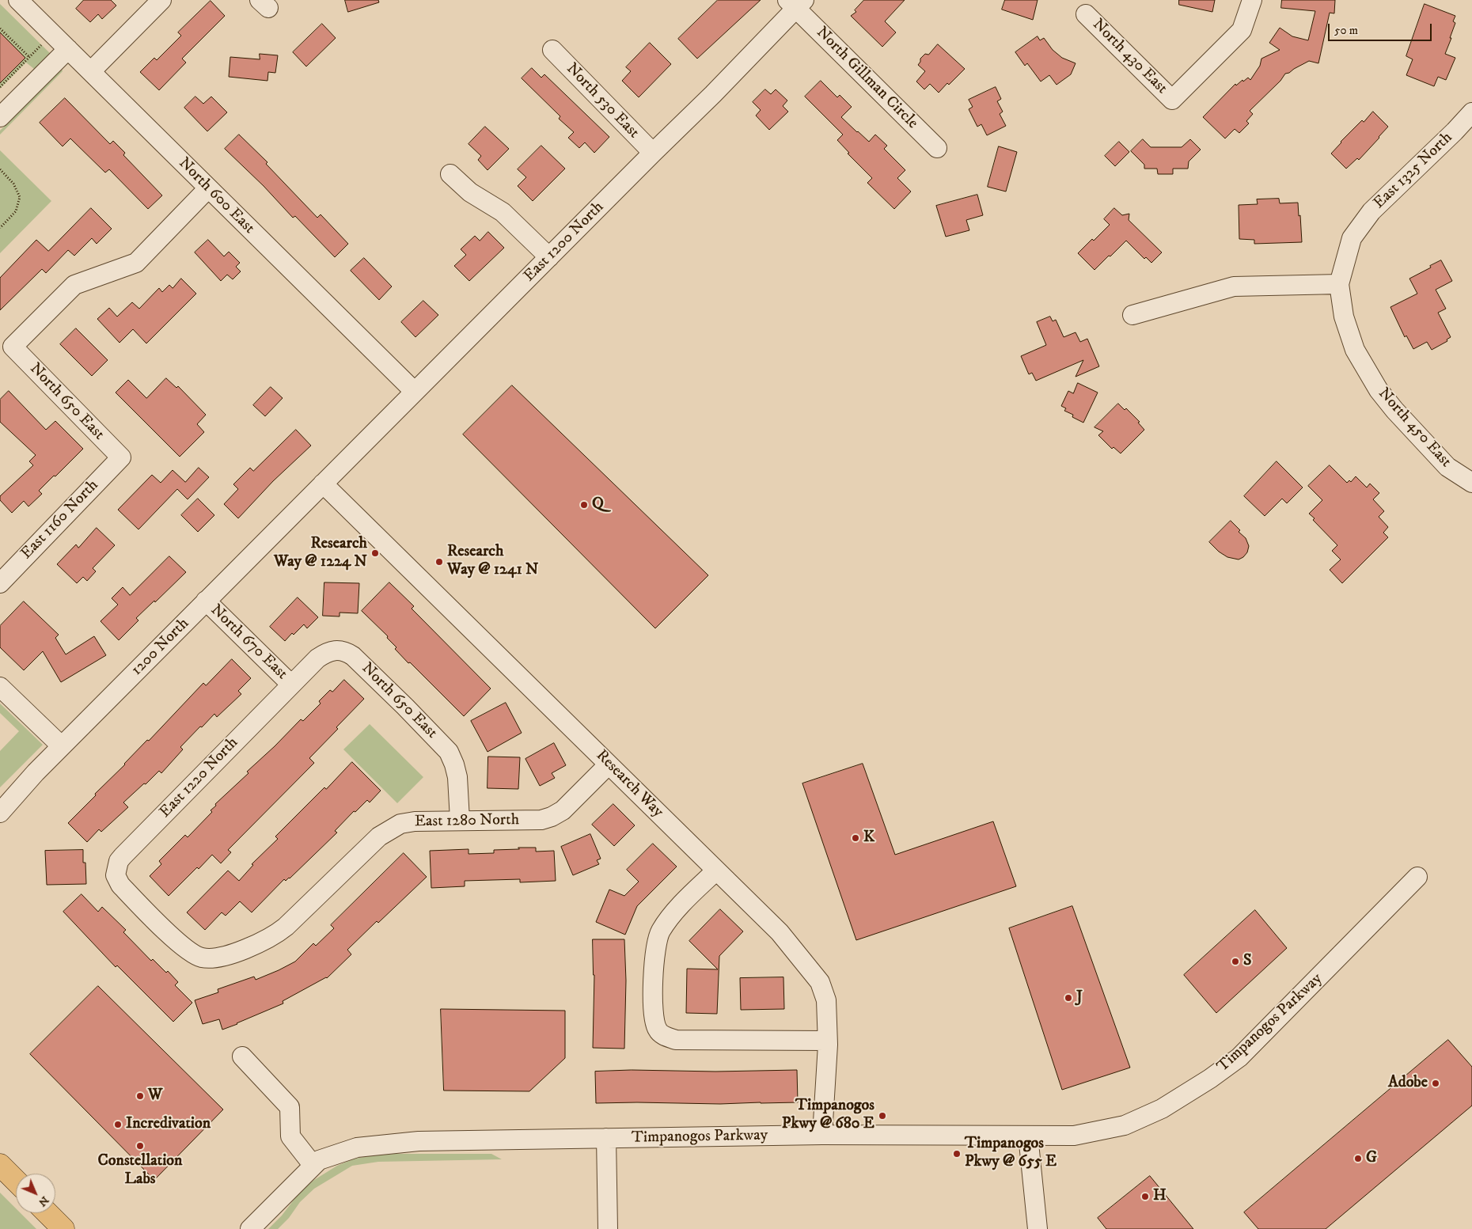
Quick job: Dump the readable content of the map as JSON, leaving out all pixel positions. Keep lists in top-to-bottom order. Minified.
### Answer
{"streets":{"street":["North 430 East","North Gillman Circle","North 530 East","East 1325 North","North 600 East","East 1200 North","North 650 East","North 450 East","East 1160 North","North 670 East","1200 North","East 1220 North","Research Way","East 1280 North","Timpanogos Parkway"]},"crossings":[["North Gillman Circle","East 1200 North"],["North 530 East","East 1200 North"],["East 1325 North","North 450 East"],["North 600 East","East 1200 North"],["North 600 East","North 650 East"],["East 1200 North","1200 North"],["East 1200 North","Research Way"],["North 650 East","East 1160 North"],["North 650 East","North 670 East"],["North 650 East","East 1220 North"],["North 650 East","East 1280 North"],["North 670 East","1200 North"],["North 670 East","East 1220 North"],["1200 North","Research Way"],["East 1220 North","East 1280 North"],["Research Way","East 1280 North"],["Research Way","Timpanogos Parkway"]],"places":["Q","Research Way @ 1224 N","Research Way @ 1241 N","K","S","J","Adobe","W","Timpanogos Pkwy @ 680 E","Incredivation","Constellation Labs","Timpanogos Pkwy @ 655 E","G","H"],"scale_bar":"50 m","north":"bottom right"}
